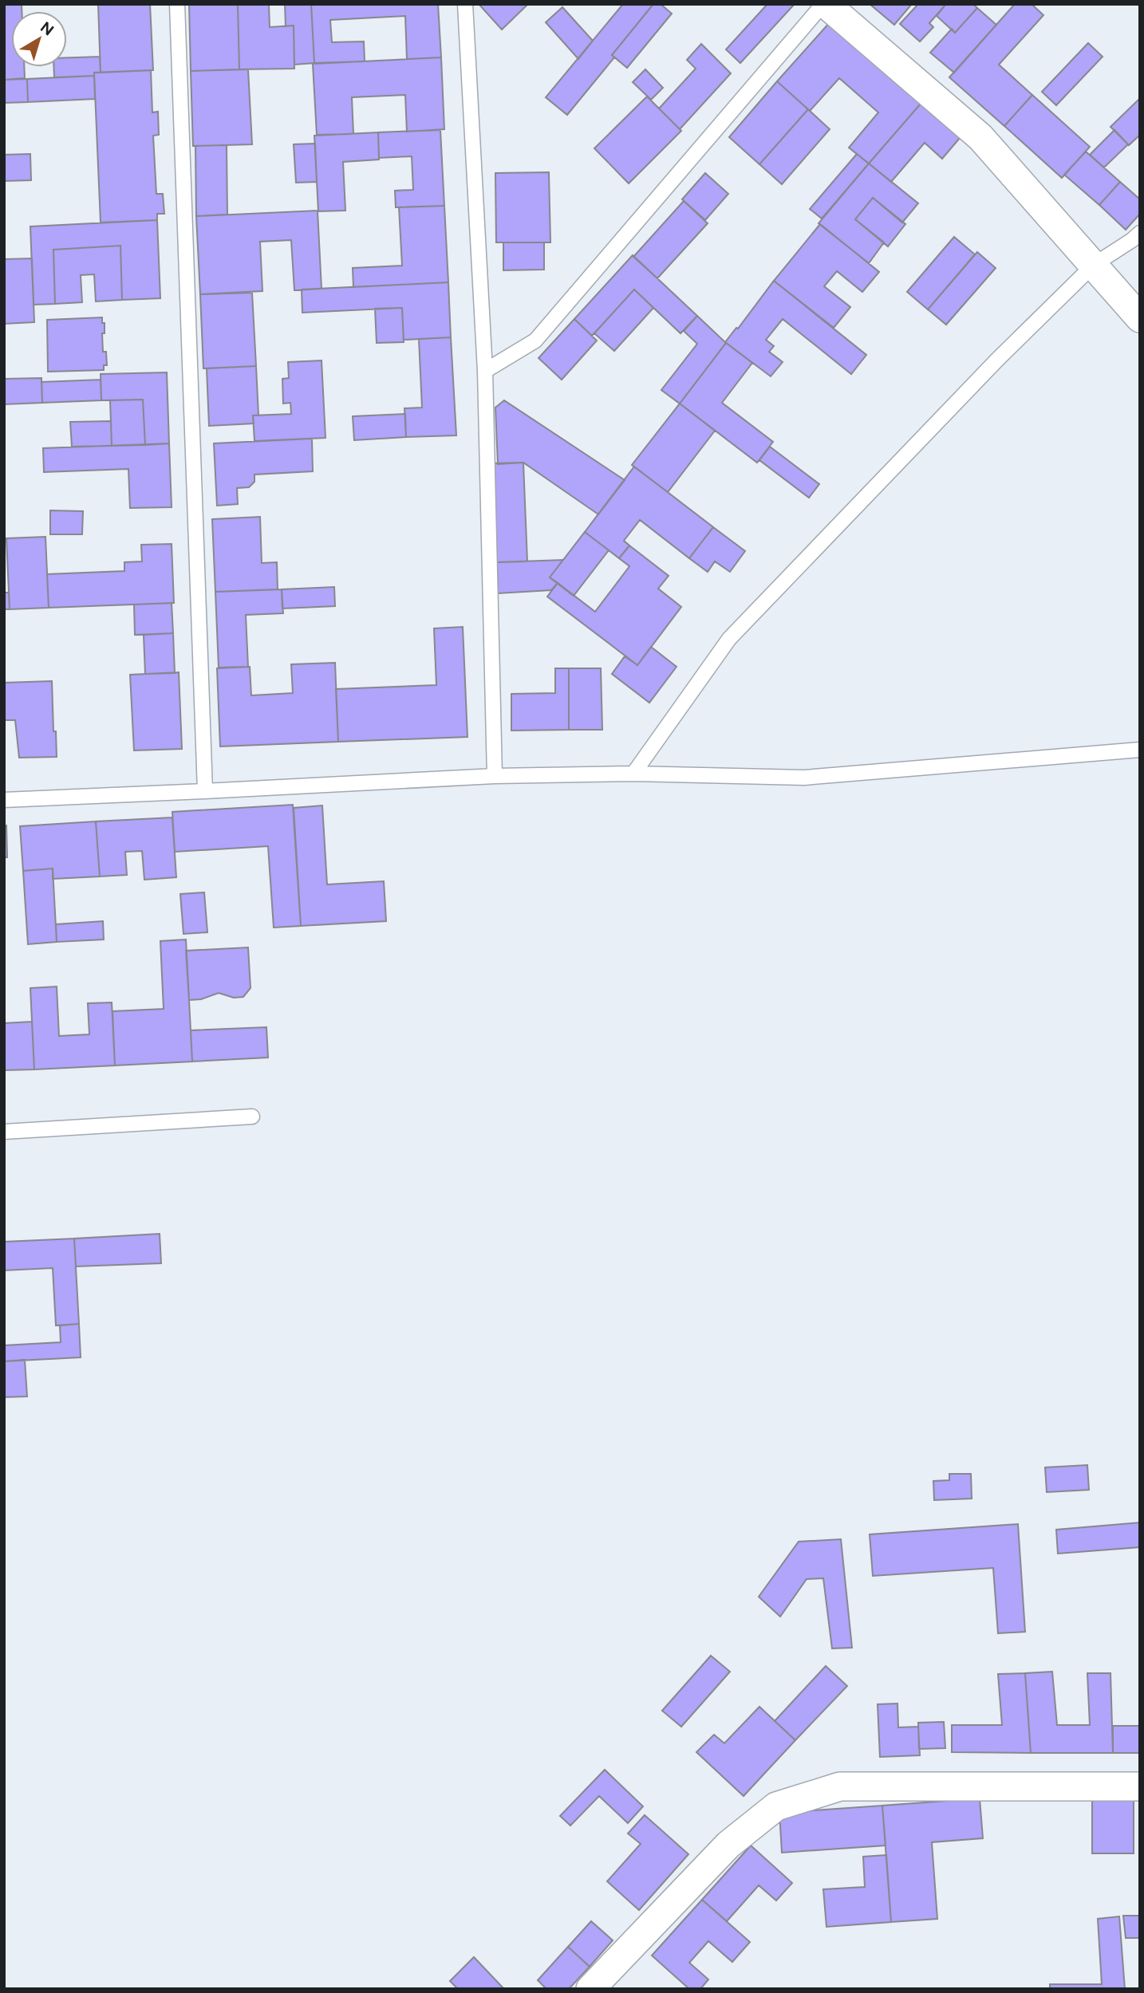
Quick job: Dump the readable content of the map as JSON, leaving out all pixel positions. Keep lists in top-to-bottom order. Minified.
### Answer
{"north":"top right"}
